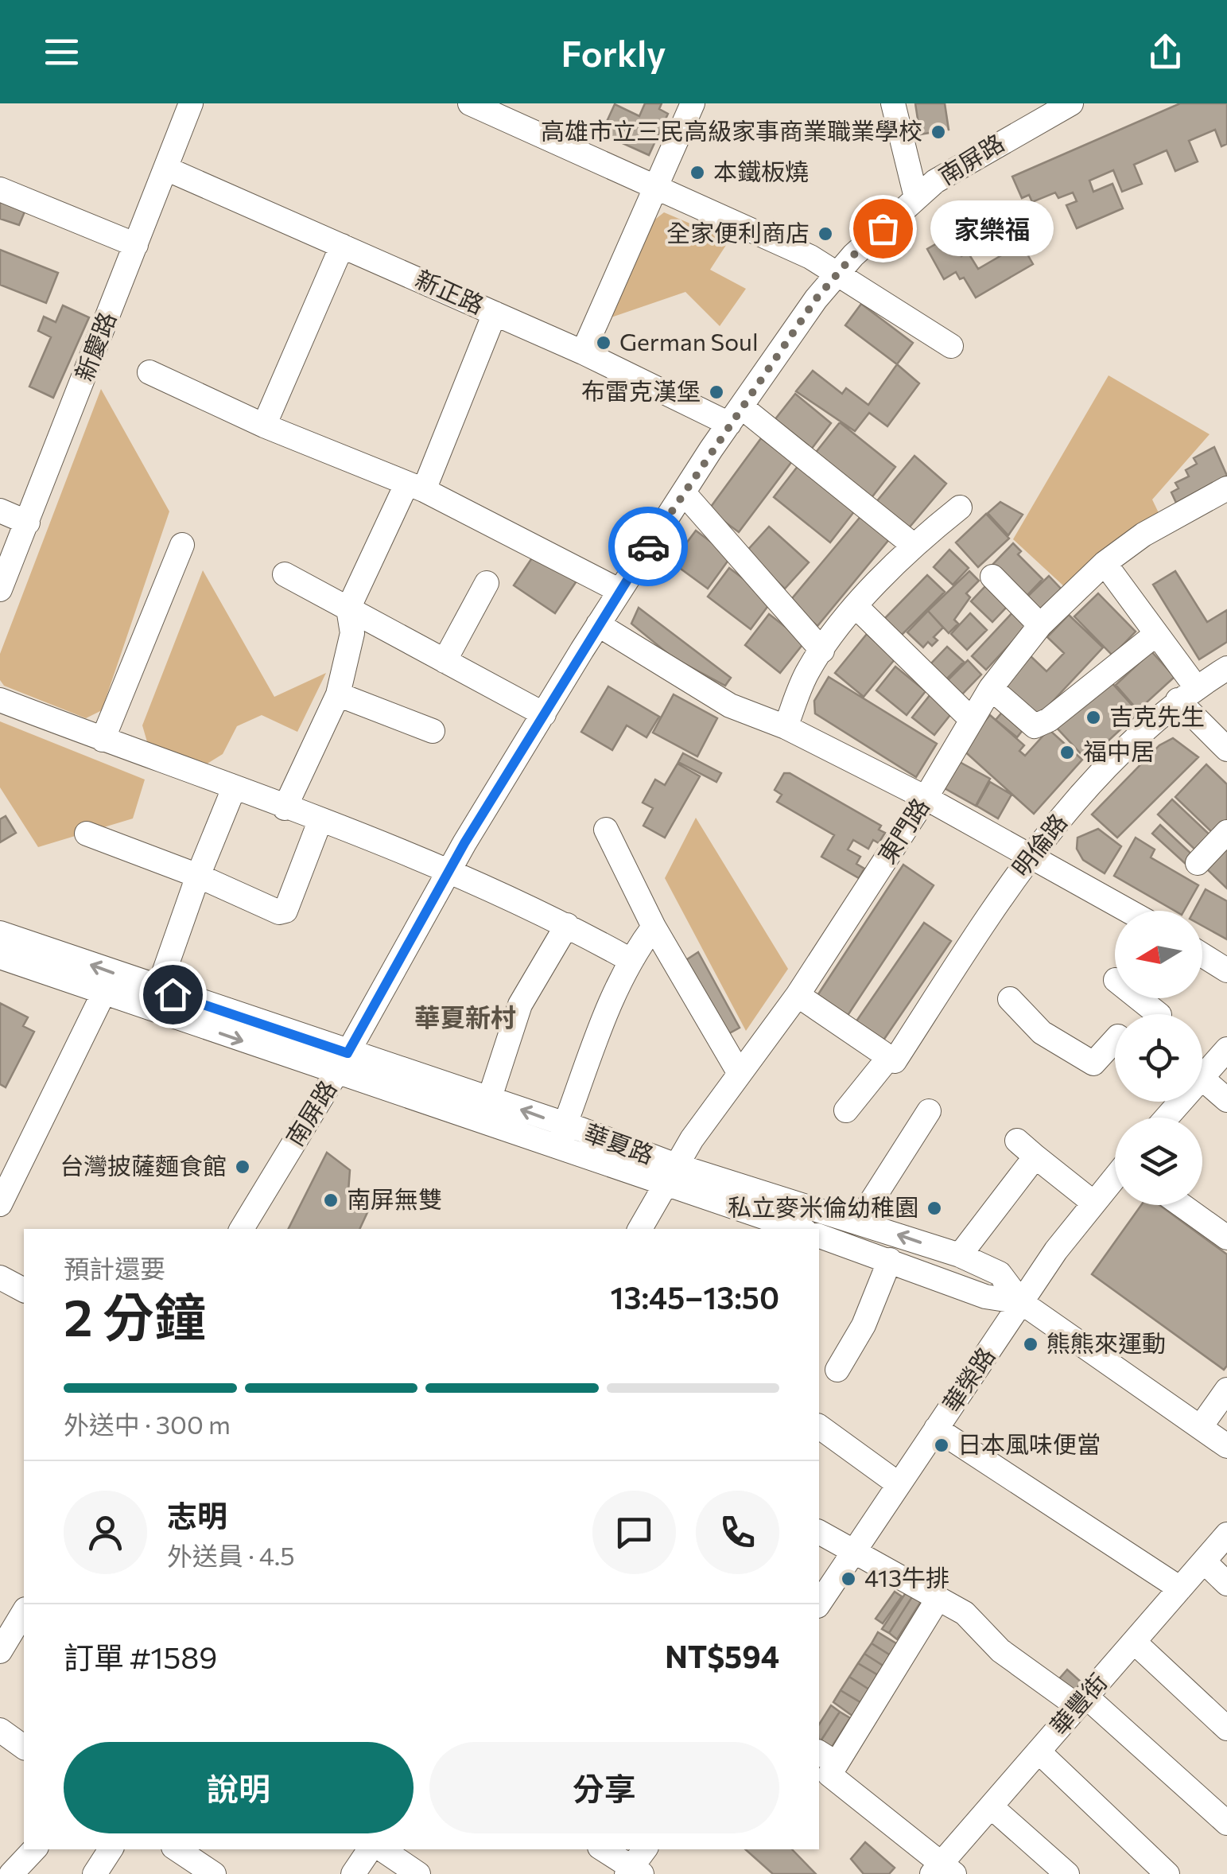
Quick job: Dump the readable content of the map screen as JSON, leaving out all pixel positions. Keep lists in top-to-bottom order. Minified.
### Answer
{"streets":{"street":["南屏路","新正路","新慶路","東門路","明倫路","華夏路","華榮路","華豐街"]},"crossings":[["南屏路","新正路"],["南屏路","華夏路"],["新正路","新慶路"],["東門路","華夏路"],["華夏路","華榮路"]],"districts":["華夏新村"],"places":["高雄市立三民高級家事商業職業學校","本鐵板燒","家樂福","全家便利商店","German Soul","布雷克漢堡","吉克先生","福中居","台灣披薩麵食館","南屏無雙","私立麥米倫幼稚園","熊熊來運動","日本風味便當","413牛排"],"north":"left","page":{"header":"Forkly","bubble":"家樂福","heading":["2 分鐘","預計還要","13:45–13:50"],"panel":["志明","外送員 · 4.5","訂單 #1589","NT$594"],"bar":"外送中 · 300 m","buttons":["說明","分享"]}}
